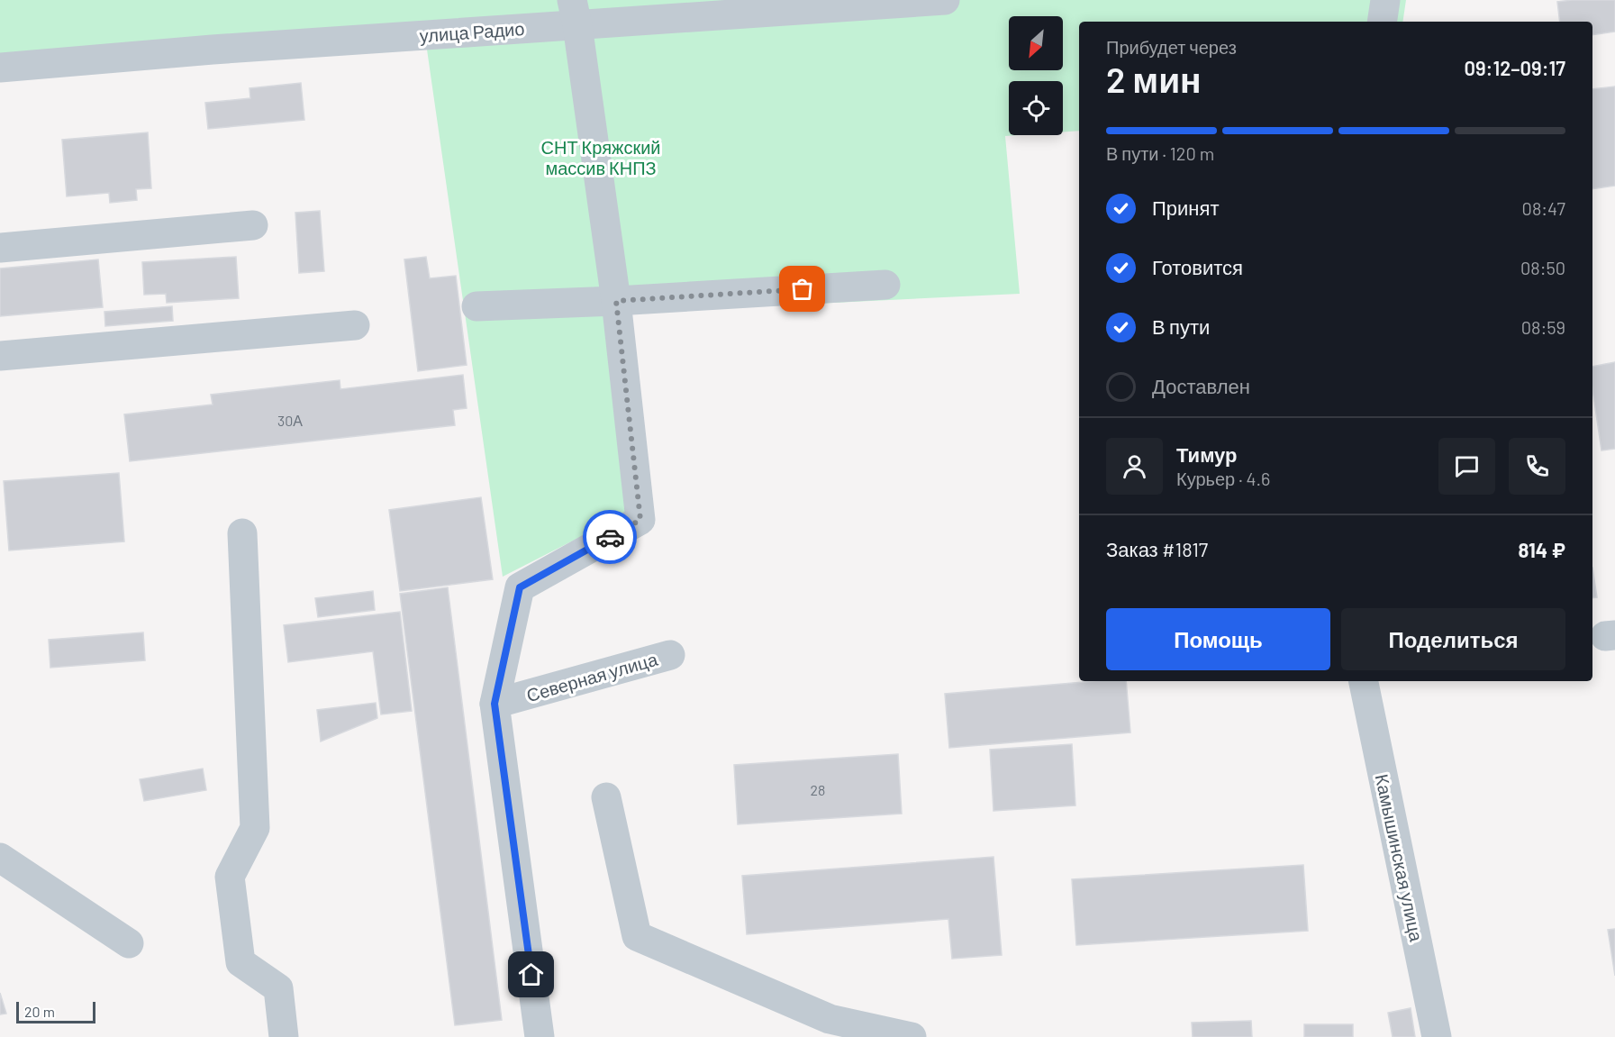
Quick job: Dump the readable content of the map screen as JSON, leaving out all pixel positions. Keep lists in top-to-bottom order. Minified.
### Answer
{"streets":{"street":["улица Радио","Северная улица","Камышинская улица"]},"parks":["СНТ Кряжский массив КНПЗ"],"house_numbers":["30А","28"],"scale_bar":"20 m","north":"bottom left","page":{"heading":["2 мин","Прибудет через","09:12–09:17"],"panel":["Тимур","Курьер · 4.6","Заказ #1817","814 ₽"],"bar":"В пути · 120 m","list":[["Принят","08:47"],["Готовится","08:50"],["В пути","08:59"],"Доставлен"],"buttons":["Помощь","Поделиться"],"scale":"20 m"}}
